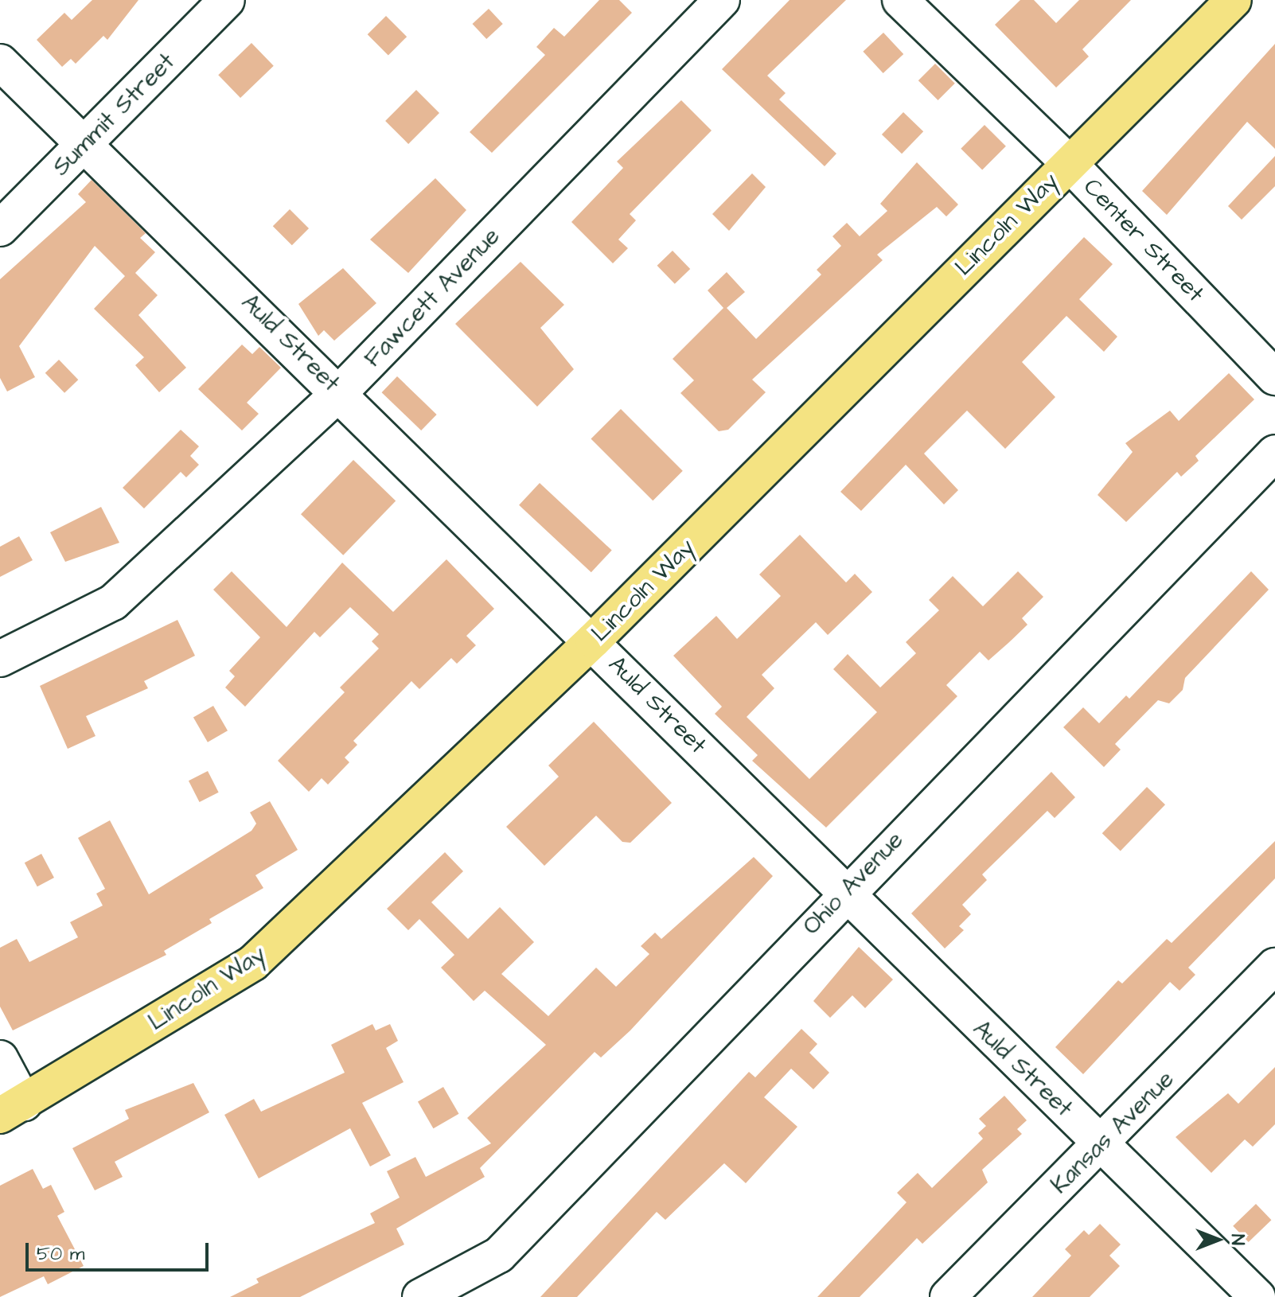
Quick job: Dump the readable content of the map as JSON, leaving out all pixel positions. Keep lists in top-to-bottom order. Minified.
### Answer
{"streets":{"main road":["Lincoln Way"],"street":["Summit Street","Center Street","Fawcett Avenue","Auld Street","Ohio Avenue","Kansas Avenue"]},"crossings":[["Summit Street","Auld Street"],["Lincoln Way","Center Street"],["Lincoln Way","Auld Street"],["Fawcett Avenue","Auld Street"],["Auld Street","Ohio Avenue"],["Auld Street","Kansas Avenue"]],"scale_bar":"50 m","north":"right"}
